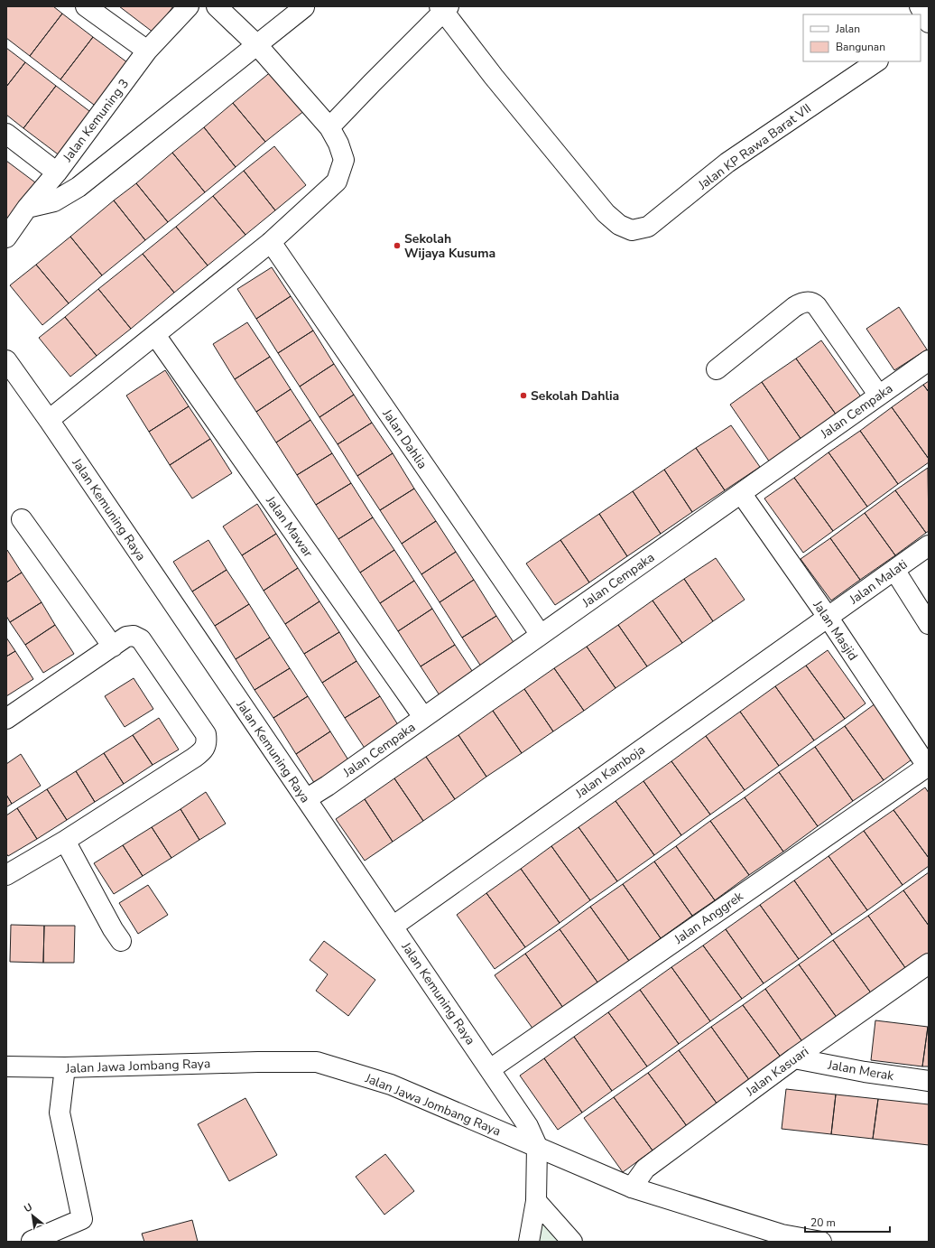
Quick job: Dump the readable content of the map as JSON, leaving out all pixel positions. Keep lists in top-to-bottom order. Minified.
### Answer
{"streets":{"street":["Jalan Kemuning 3","Jalan KP Rawa Barat VII","Jalan Cempaka","Jalan Dahlia","Jalan Kemuning Raya","Jalan Mawar","Jalan Malati","Jalan Masjid","Jalan Kamboja","Jalan Anggrek","Jalan Jawa Jombang Raya","Jalan Merak","Jalan Kasuari"]},"crossings":[["Jalan Cempaka","Jalan Dahlia"],["Jalan Cempaka","Jalan Kemuning Raya"],["Jalan Cempaka","Jalan Mawar"],["Jalan Cempaka","Jalan Masjid"],["Jalan Kemuning Raya","Jalan Kamboja"],["Jalan Kemuning Raya","Jalan Anggrek"],["Jalan Kemuning Raya","Jalan Jawa Jombang Raya"],["Jalan Malati","Jalan Masjid"],["Jalan Malati","Jalan Kamboja"],["Jalan Masjid","Jalan Kamboja"],["Jalan Masjid","Jalan Anggrek"],["Jalan Jawa Jombang Raya","Jalan Kasuari"],["Jalan Merak","Jalan Kasuari"]],"places":["Sekolah Wijaya Kusuma","Sekolah Dahlia"],"legend":["Jalan","Bangunan"],"scale_bar":"20 m","north":"top left"}
